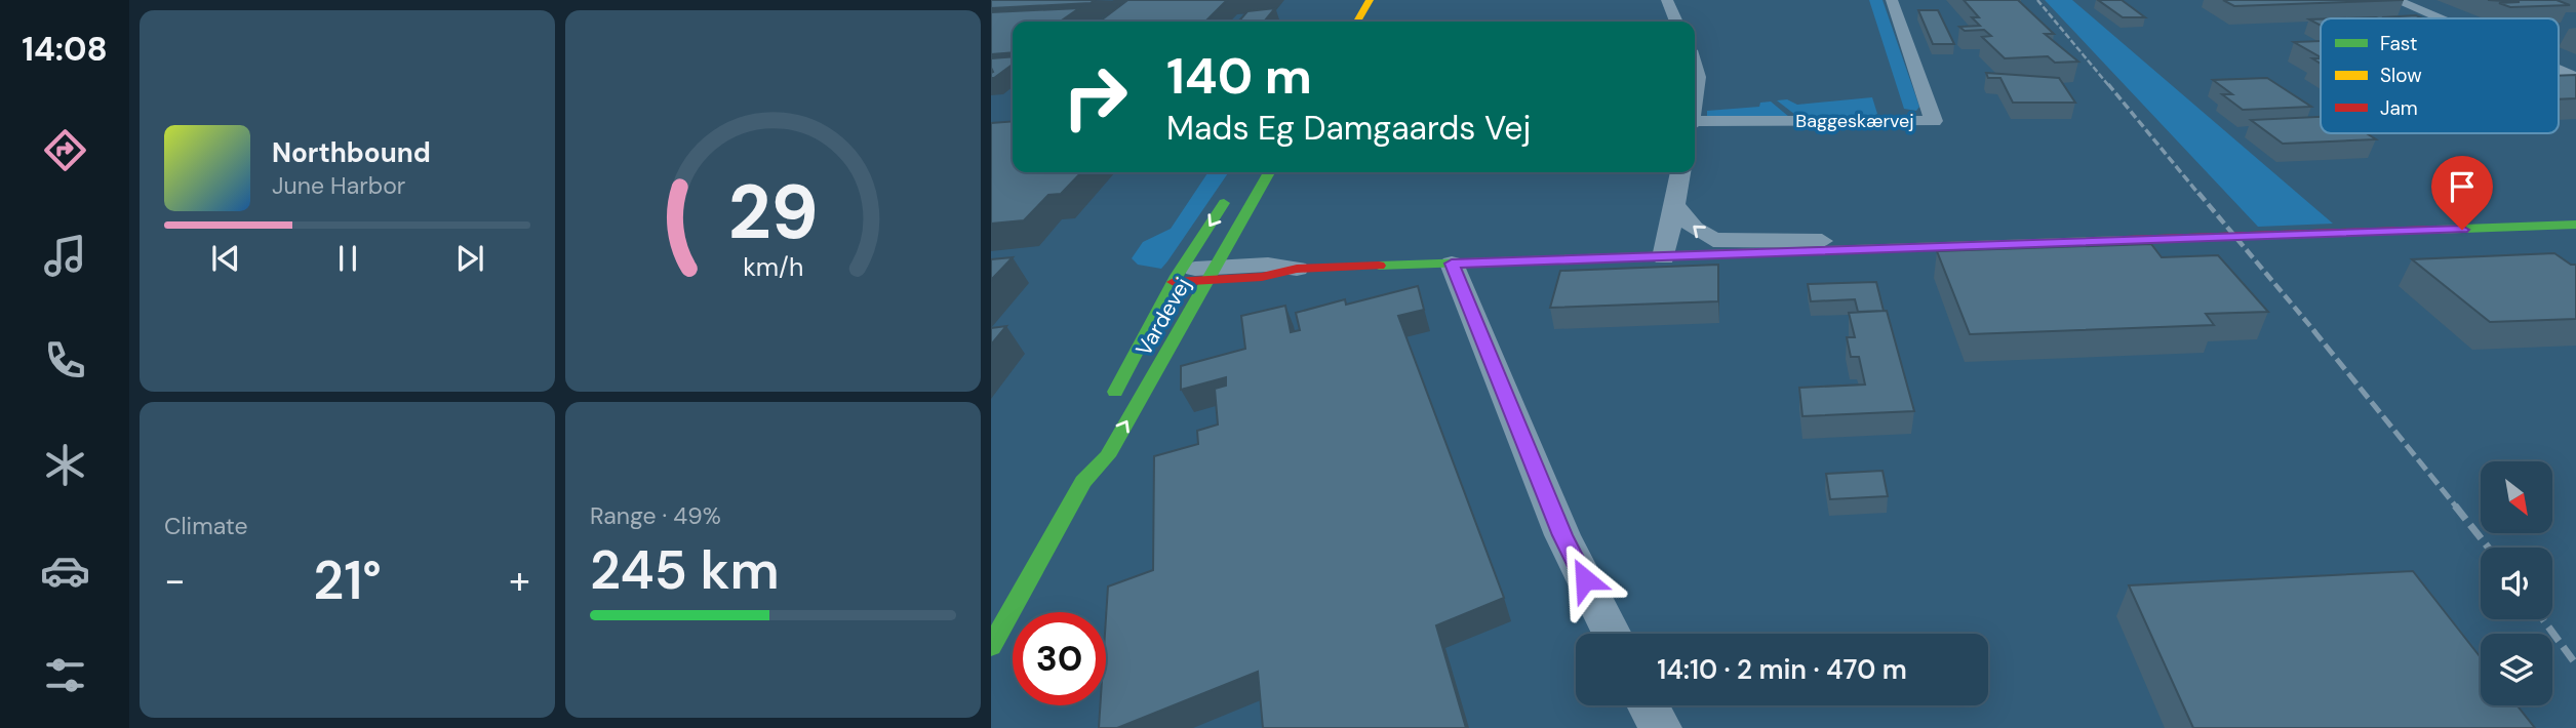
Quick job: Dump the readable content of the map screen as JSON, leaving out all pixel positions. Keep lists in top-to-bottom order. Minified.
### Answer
{"streets":{"street":["Baggeskærvej","Vardevej"]},"legend":["Fast","Slow","Jam"],"north":"bottom right","page":{"tabs":"14:08","turn":["140 m","Mads Eg Damgaards Vej"],"song":["Northbound","June Harbor"],"tile":["Climate",["Range · 49%","245 km"]],"heat":["−","21°","+"],"limit":"30","trip":"14:10 · 2 min · 470 m","gauge":["29","km/h"]}}
